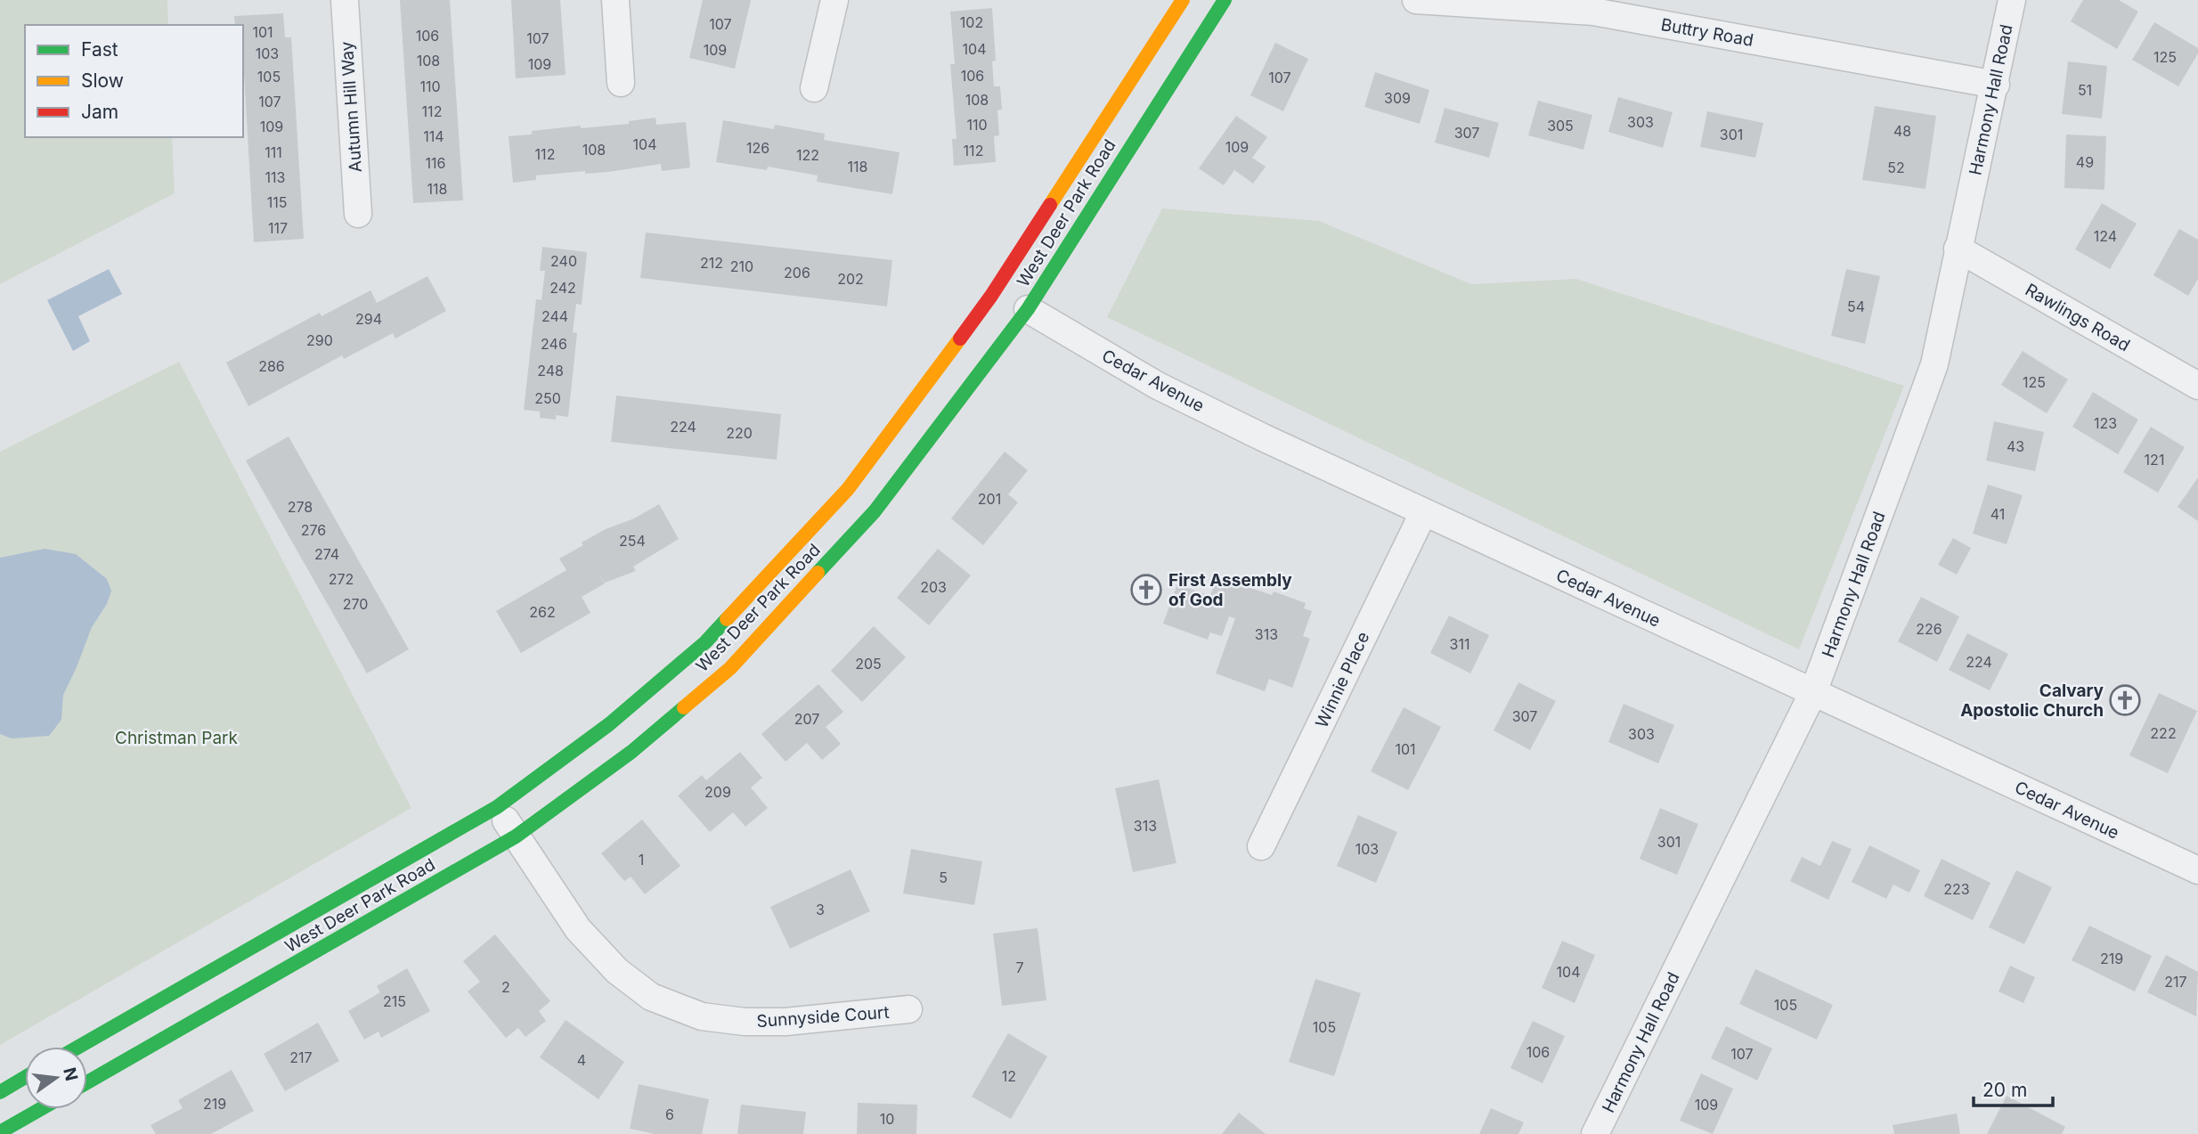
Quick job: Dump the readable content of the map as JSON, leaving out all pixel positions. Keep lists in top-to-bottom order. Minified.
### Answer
{"streets":{"street":["Buttry Road","Harmony Hall Road","Autumn Hill Way","West Deer Park Road","Rawlings Road","Cedar Avenue","Winnie Place","Sunnyside Court"]},"crossings":[["Buttry Road","Harmony Hall Road"],["Harmony Hall Road","Rawlings Road"],["Harmony Hall Road","Cedar Avenue"],["West Deer Park Road","Cedar Avenue"],["West Deer Park Road","Sunnyside Court"],["Cedar Avenue","Winnie Place"]],"parks":["Christman Park"],"places":{"church":["First Assembly of God","Calvary Apostolic Church"]},"house_numbers":["102","107","101","106","107","104","109","103","125","108","109","106","105","107","110","51","309","108","107","112","303","110","305","109","48","307","301","114","104","109","126","108","112","111","112","122","49","116","118","52","113","118","115","117","124","240","212","210","206","202","242","54","244","294","290","246","286","248","125","250","123","224","220","43","121","201","278","41","276","254","274","272","203","270","262","226","313","311","224","205","307","207","222","303","101","209","313","301","103","1","5","223","3","219","7","104","217","2","215","105","105","106","107","217","4","12","219","109","6","10"],"legend":["Fast","Slow","Jam"],"scale_bar":"20 m","north":"right"}
